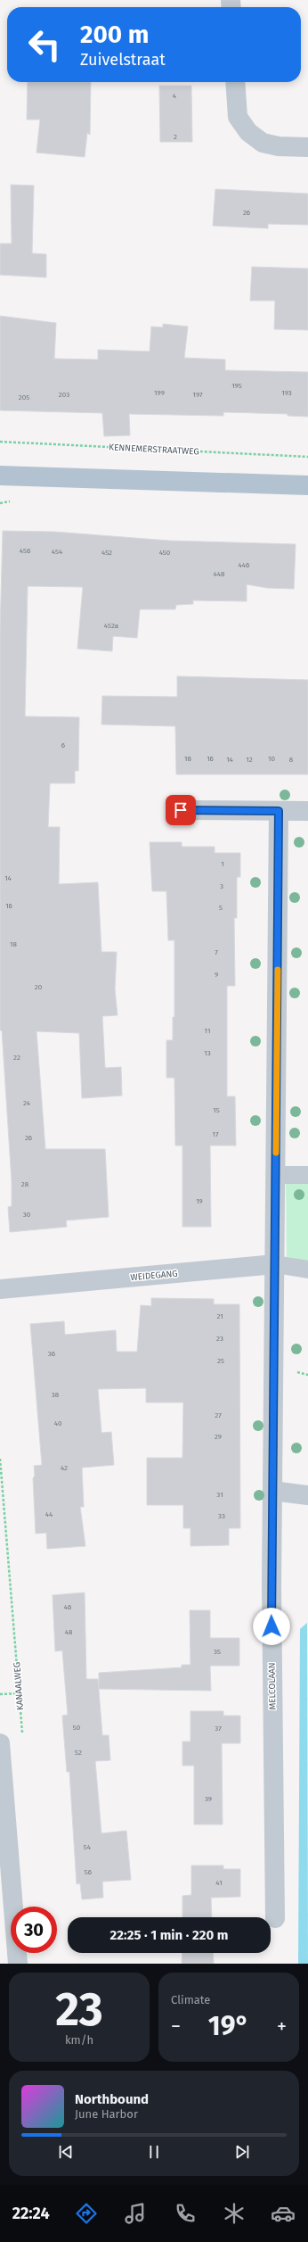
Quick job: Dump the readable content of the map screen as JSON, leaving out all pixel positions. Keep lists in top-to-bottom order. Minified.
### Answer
{"streets":{"street":["WEIDEGANG","MELCOLAAN"],"path":["KENNEMERSTRAATWEG","KANAALWEG"]},"crossings":[["WEIDEGANG","MELCOLAAN"]],"house_numbers":["4","2","26","195","199","193","203","197","205","456","454","452","450","446","448","452a","6","18","16","10","14","12","8","1","14","3","16","5","18","7","9","20","11","13","22","24","15","17","26","28","19","30","21","23","36","25","38","27","40","29","42","31","44","33","46","48","35","50","37","52","39","54","56","41"],"page":{"turn":["200 m","Zuivelstraat"],"limit":"30","trip":"22:25 · 1 min · 220 m","tile":[["23","km/h"],"Climate"],"heat":["−","19°","+"],"song":["Northbound","June Harbor"],"tabs":"22:24"}}
